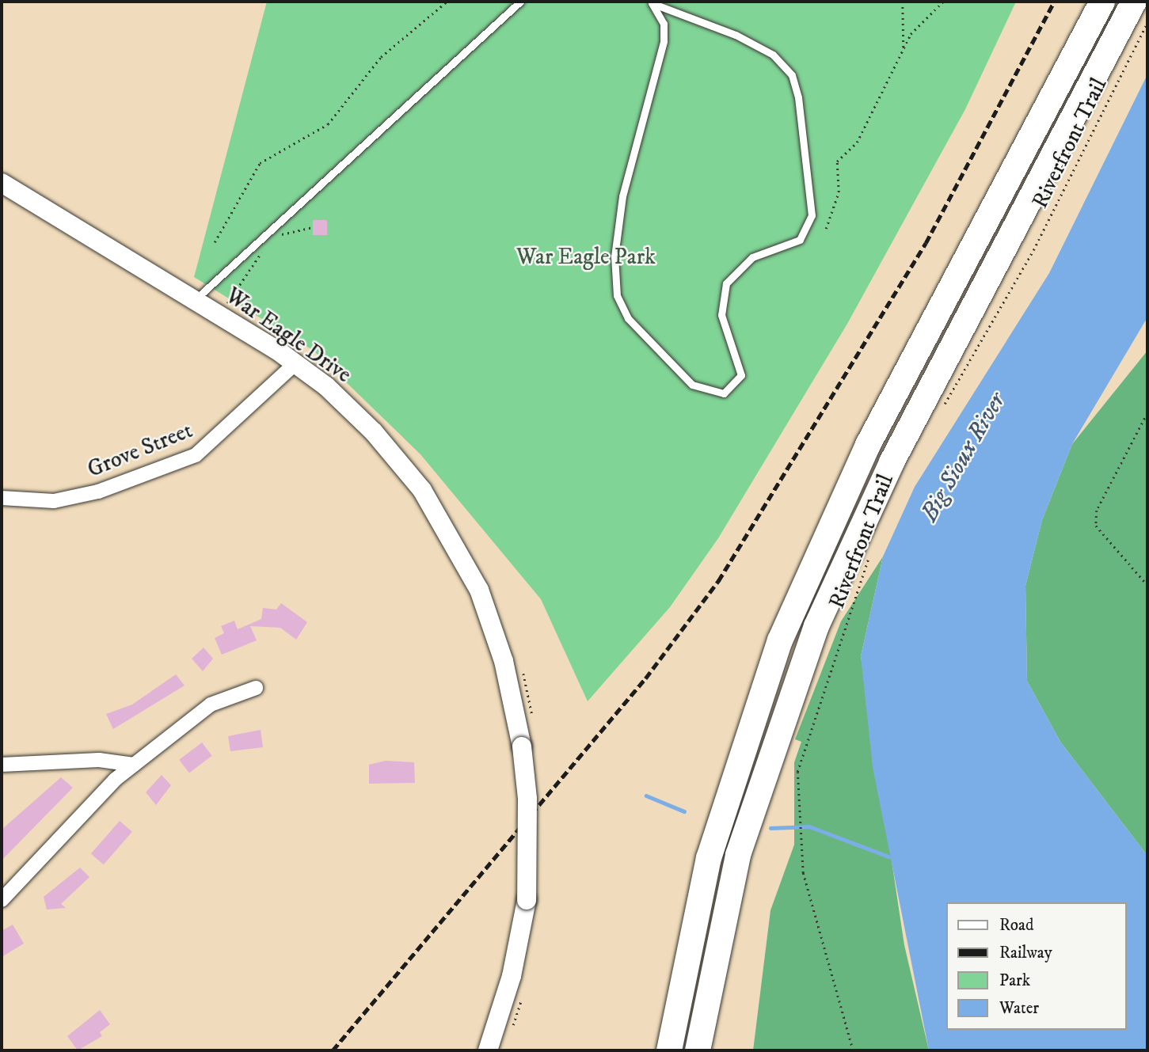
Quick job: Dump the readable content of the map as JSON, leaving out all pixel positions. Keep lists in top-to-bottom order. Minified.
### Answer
{"streets":{"main road":["War Eagle Drive"],"street":["Grove Street"],"path":["Riverfront Trail"]},"crossings":[["War Eagle Drive","Grove Street"]],"water":["Big Sioux River"],"parks":["War Eagle Park"],"legend":["Road","Railway","Park","Water"]}
